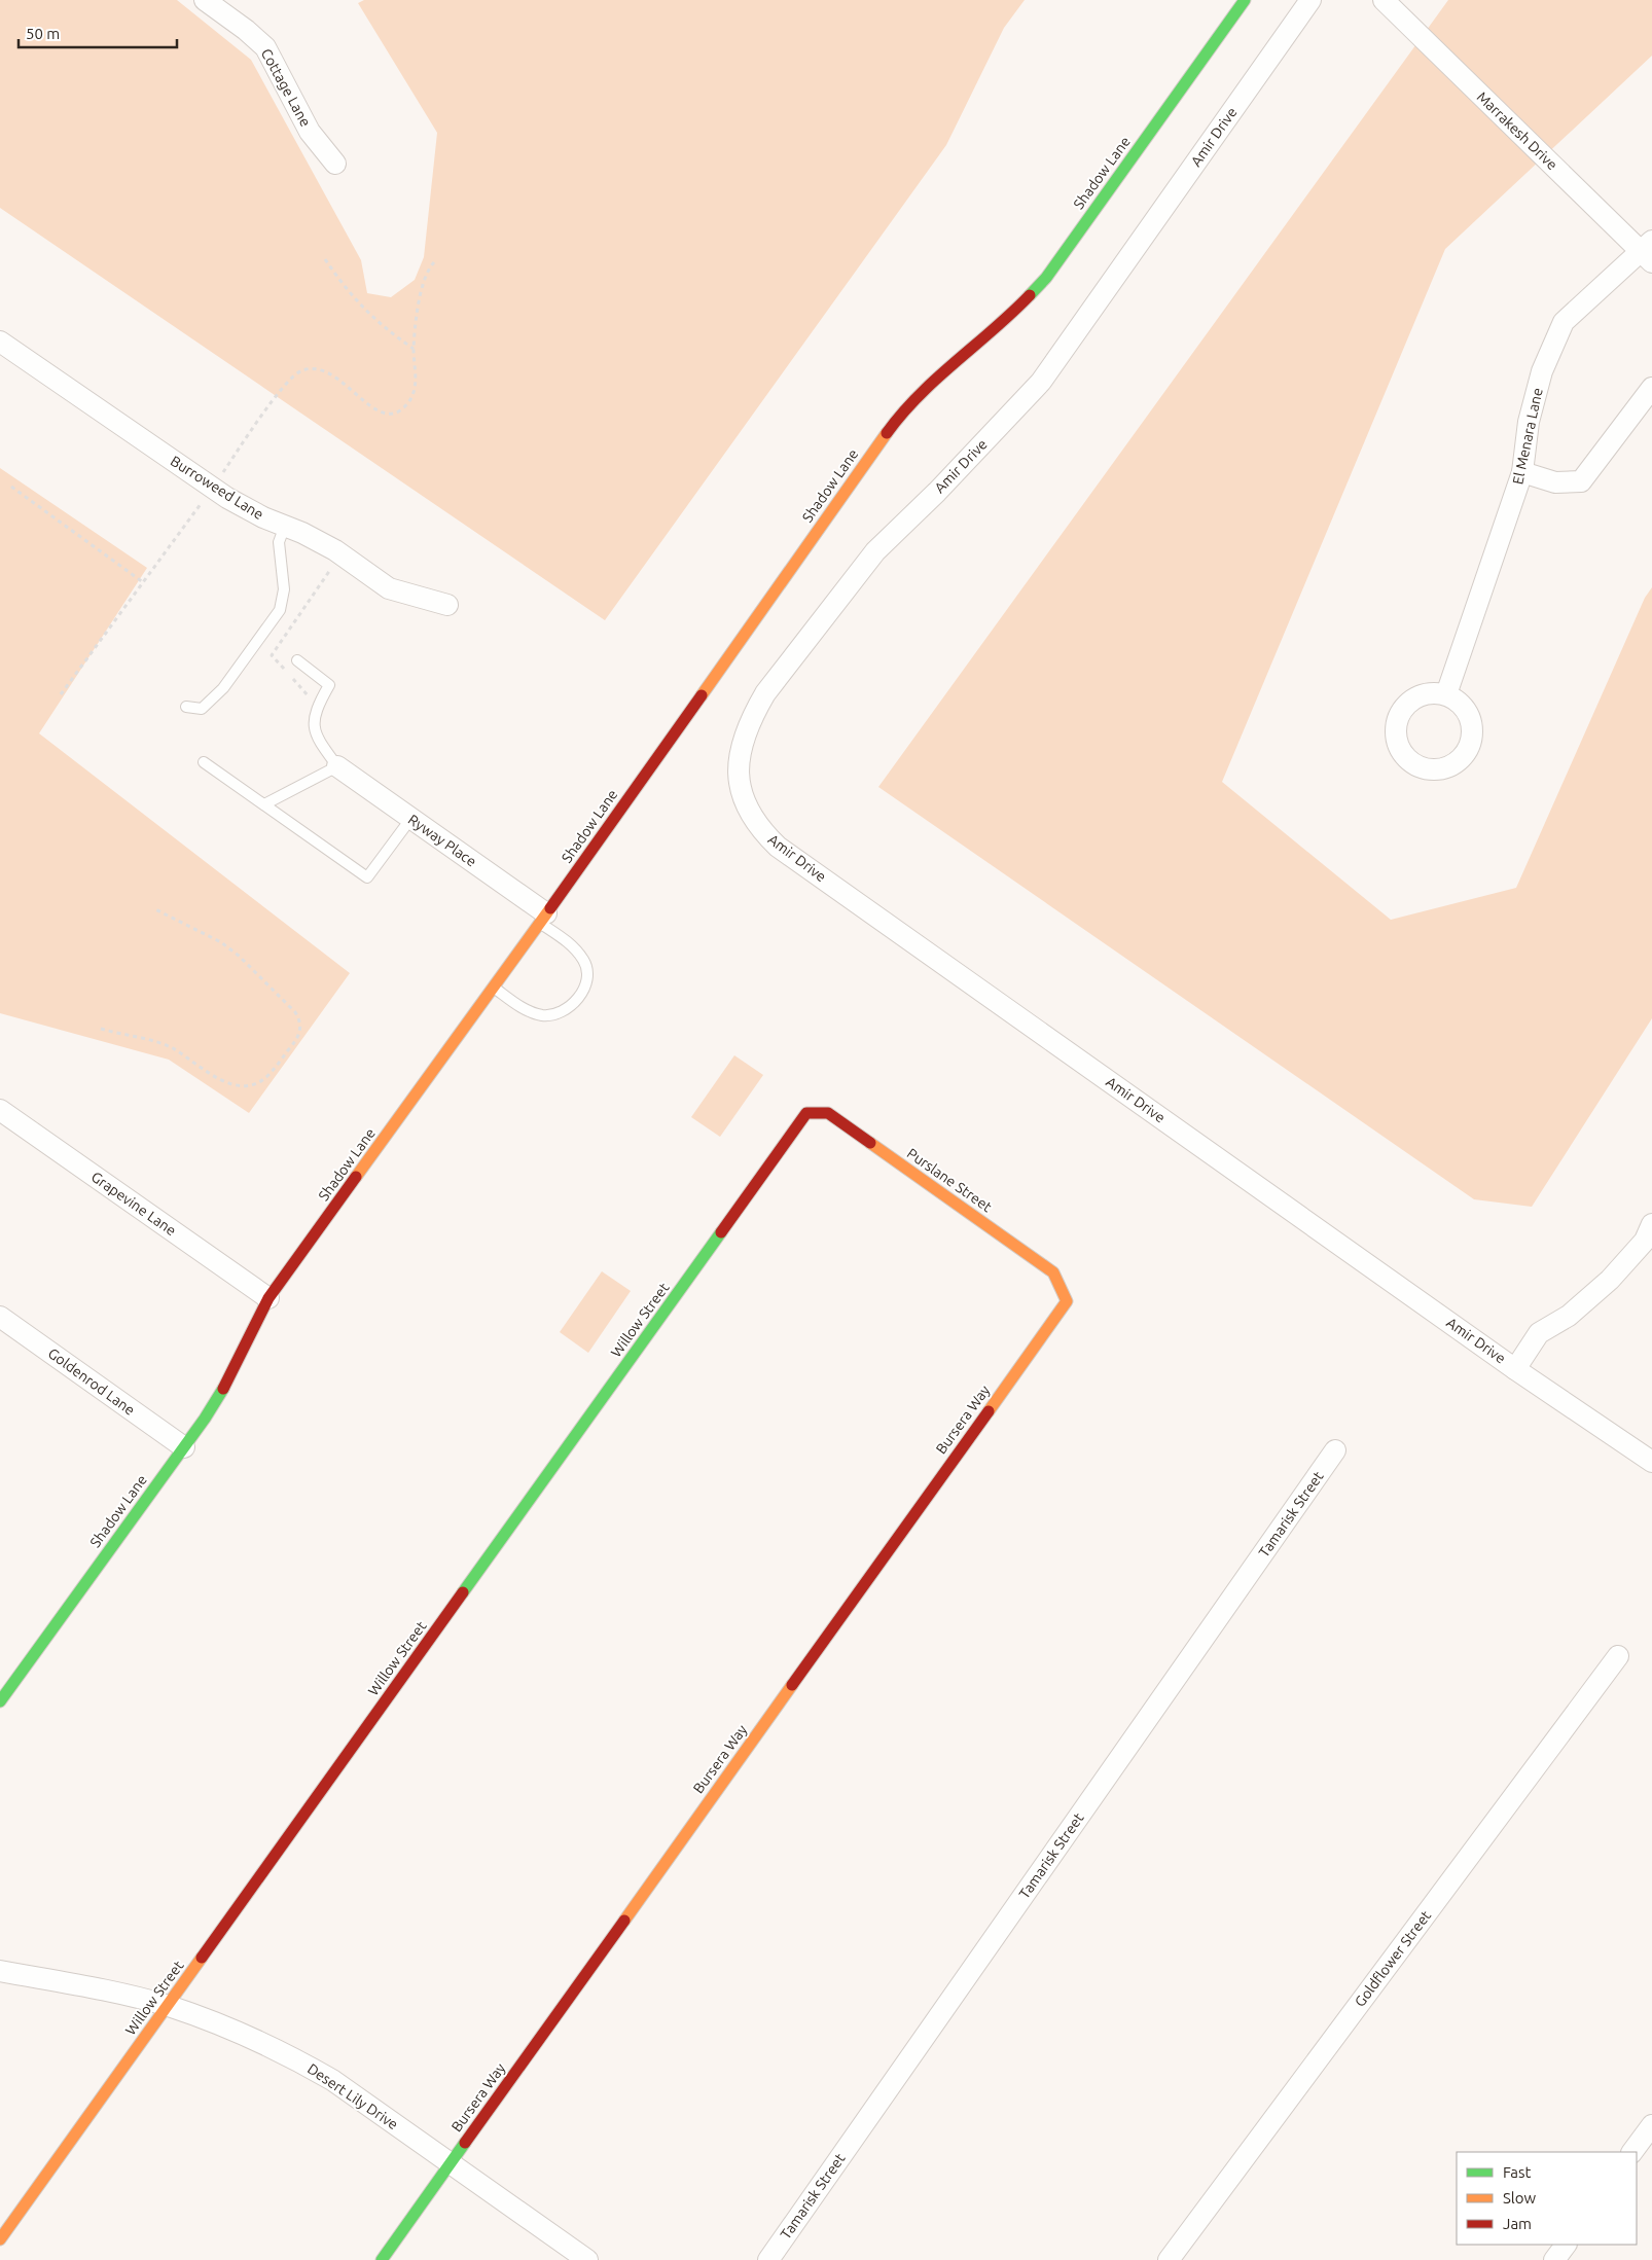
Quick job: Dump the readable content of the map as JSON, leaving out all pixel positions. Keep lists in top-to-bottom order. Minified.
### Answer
{"streets":{"street":["Cottage Lane","Marrakesh Drive","Amir Drive","Shadow Lane","El Menara Lane","Burroweed Lane","Ryway Place","Purslane Street","Grapevine Lane","Willow Street","Goldenrod Lane","Bursera Way","Tamarisk Street","Goldflower Street","Desert Lily Drive"]},"crossings":[["Marrakesh Drive","El Menara Lane"],["Shadow Lane","Ryway Place"],["Shadow Lane","Grapevine Lane"],["Shadow Lane","Goldenrod Lane"],["Purslane Street","Willow Street"],["Purslane Street","Bursera Way"],["Willow Street","Desert Lily Drive"],["Bursera Way","Desert Lily Drive"]],"legend":["Fast","Slow","Jam"],"scale_bar":"50 m"}
